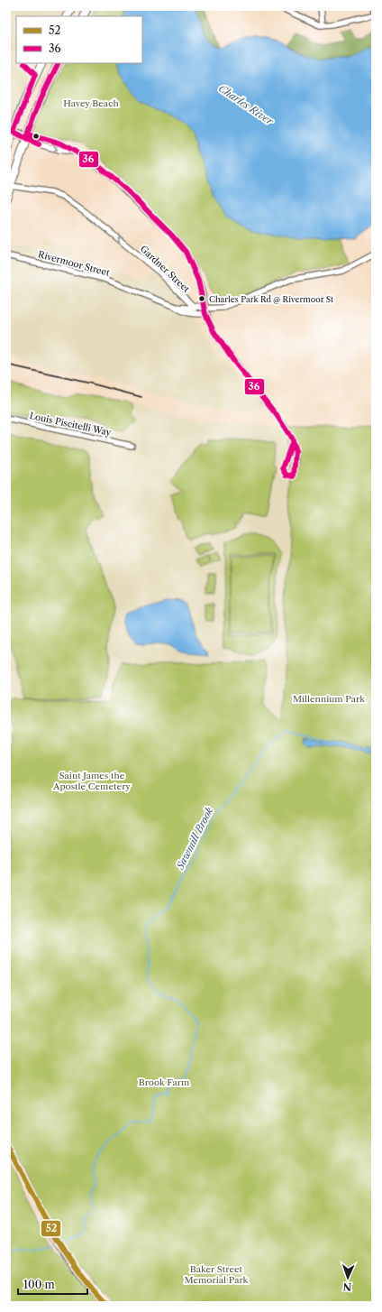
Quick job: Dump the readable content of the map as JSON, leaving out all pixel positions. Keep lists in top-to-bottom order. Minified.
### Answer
{"streets":{"street":["Rivermoor Street","Gardner Street","Louis Piscitelli Way"]},"crossings":[["Rivermoor Street","Gardner Street"]],"water":["Charles River","Sawmill Brook"],"parks":["Havey Beach","Millennium Park","Saint James the Apostle Cemetery","Brook Farm","Baker Street Memorial Park"],"places":["Charles Park Rd @ Rivermoor St"],"lines":["transit line 36","transit line 52"],"legend":["52","36"],"scale_bar":"100 m","north":"bottom"}
